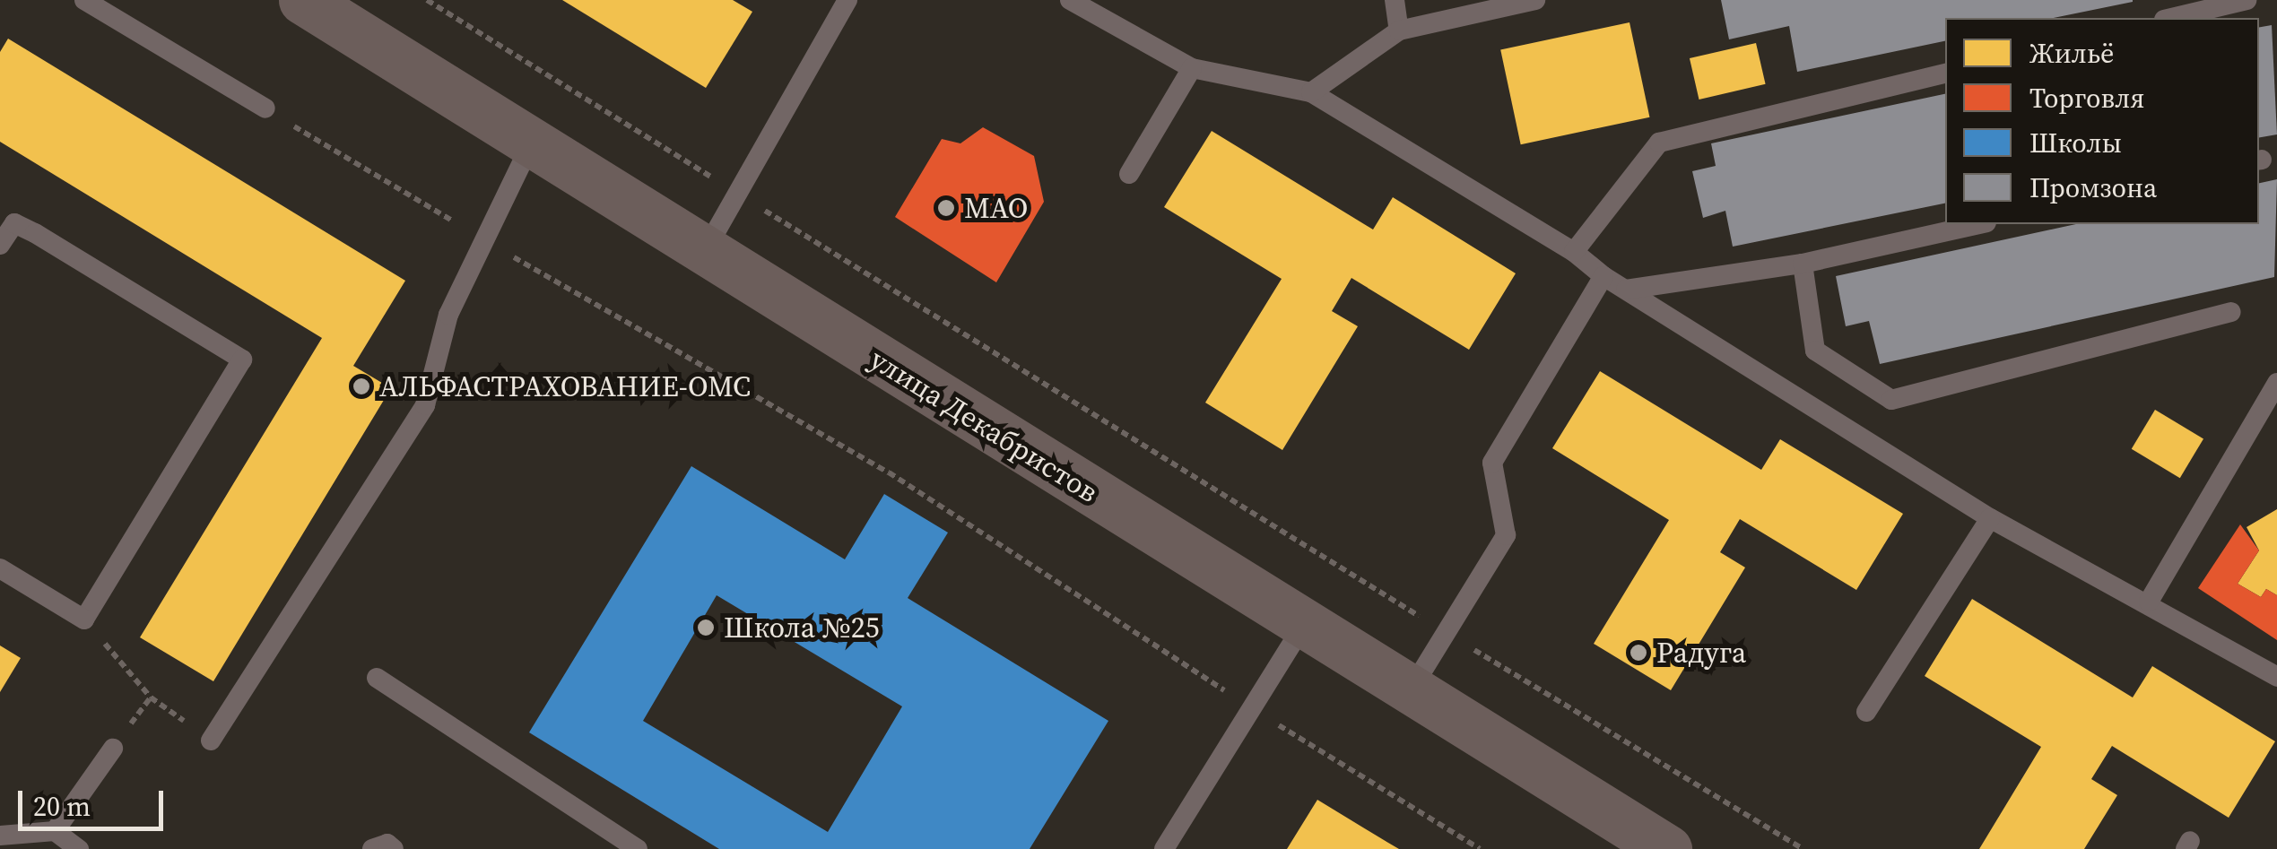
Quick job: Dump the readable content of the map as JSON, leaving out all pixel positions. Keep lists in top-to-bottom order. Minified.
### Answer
{"streets":{"street":["улица Декабристов"]},"places":["МАО","АЛЬФАСТРАХОВАНИЕ-ОМС","Школа №25","Радуга"],"legend":["Жильё","Торговля","Школы","Промзона"],"scale_bar":"20 m"}
